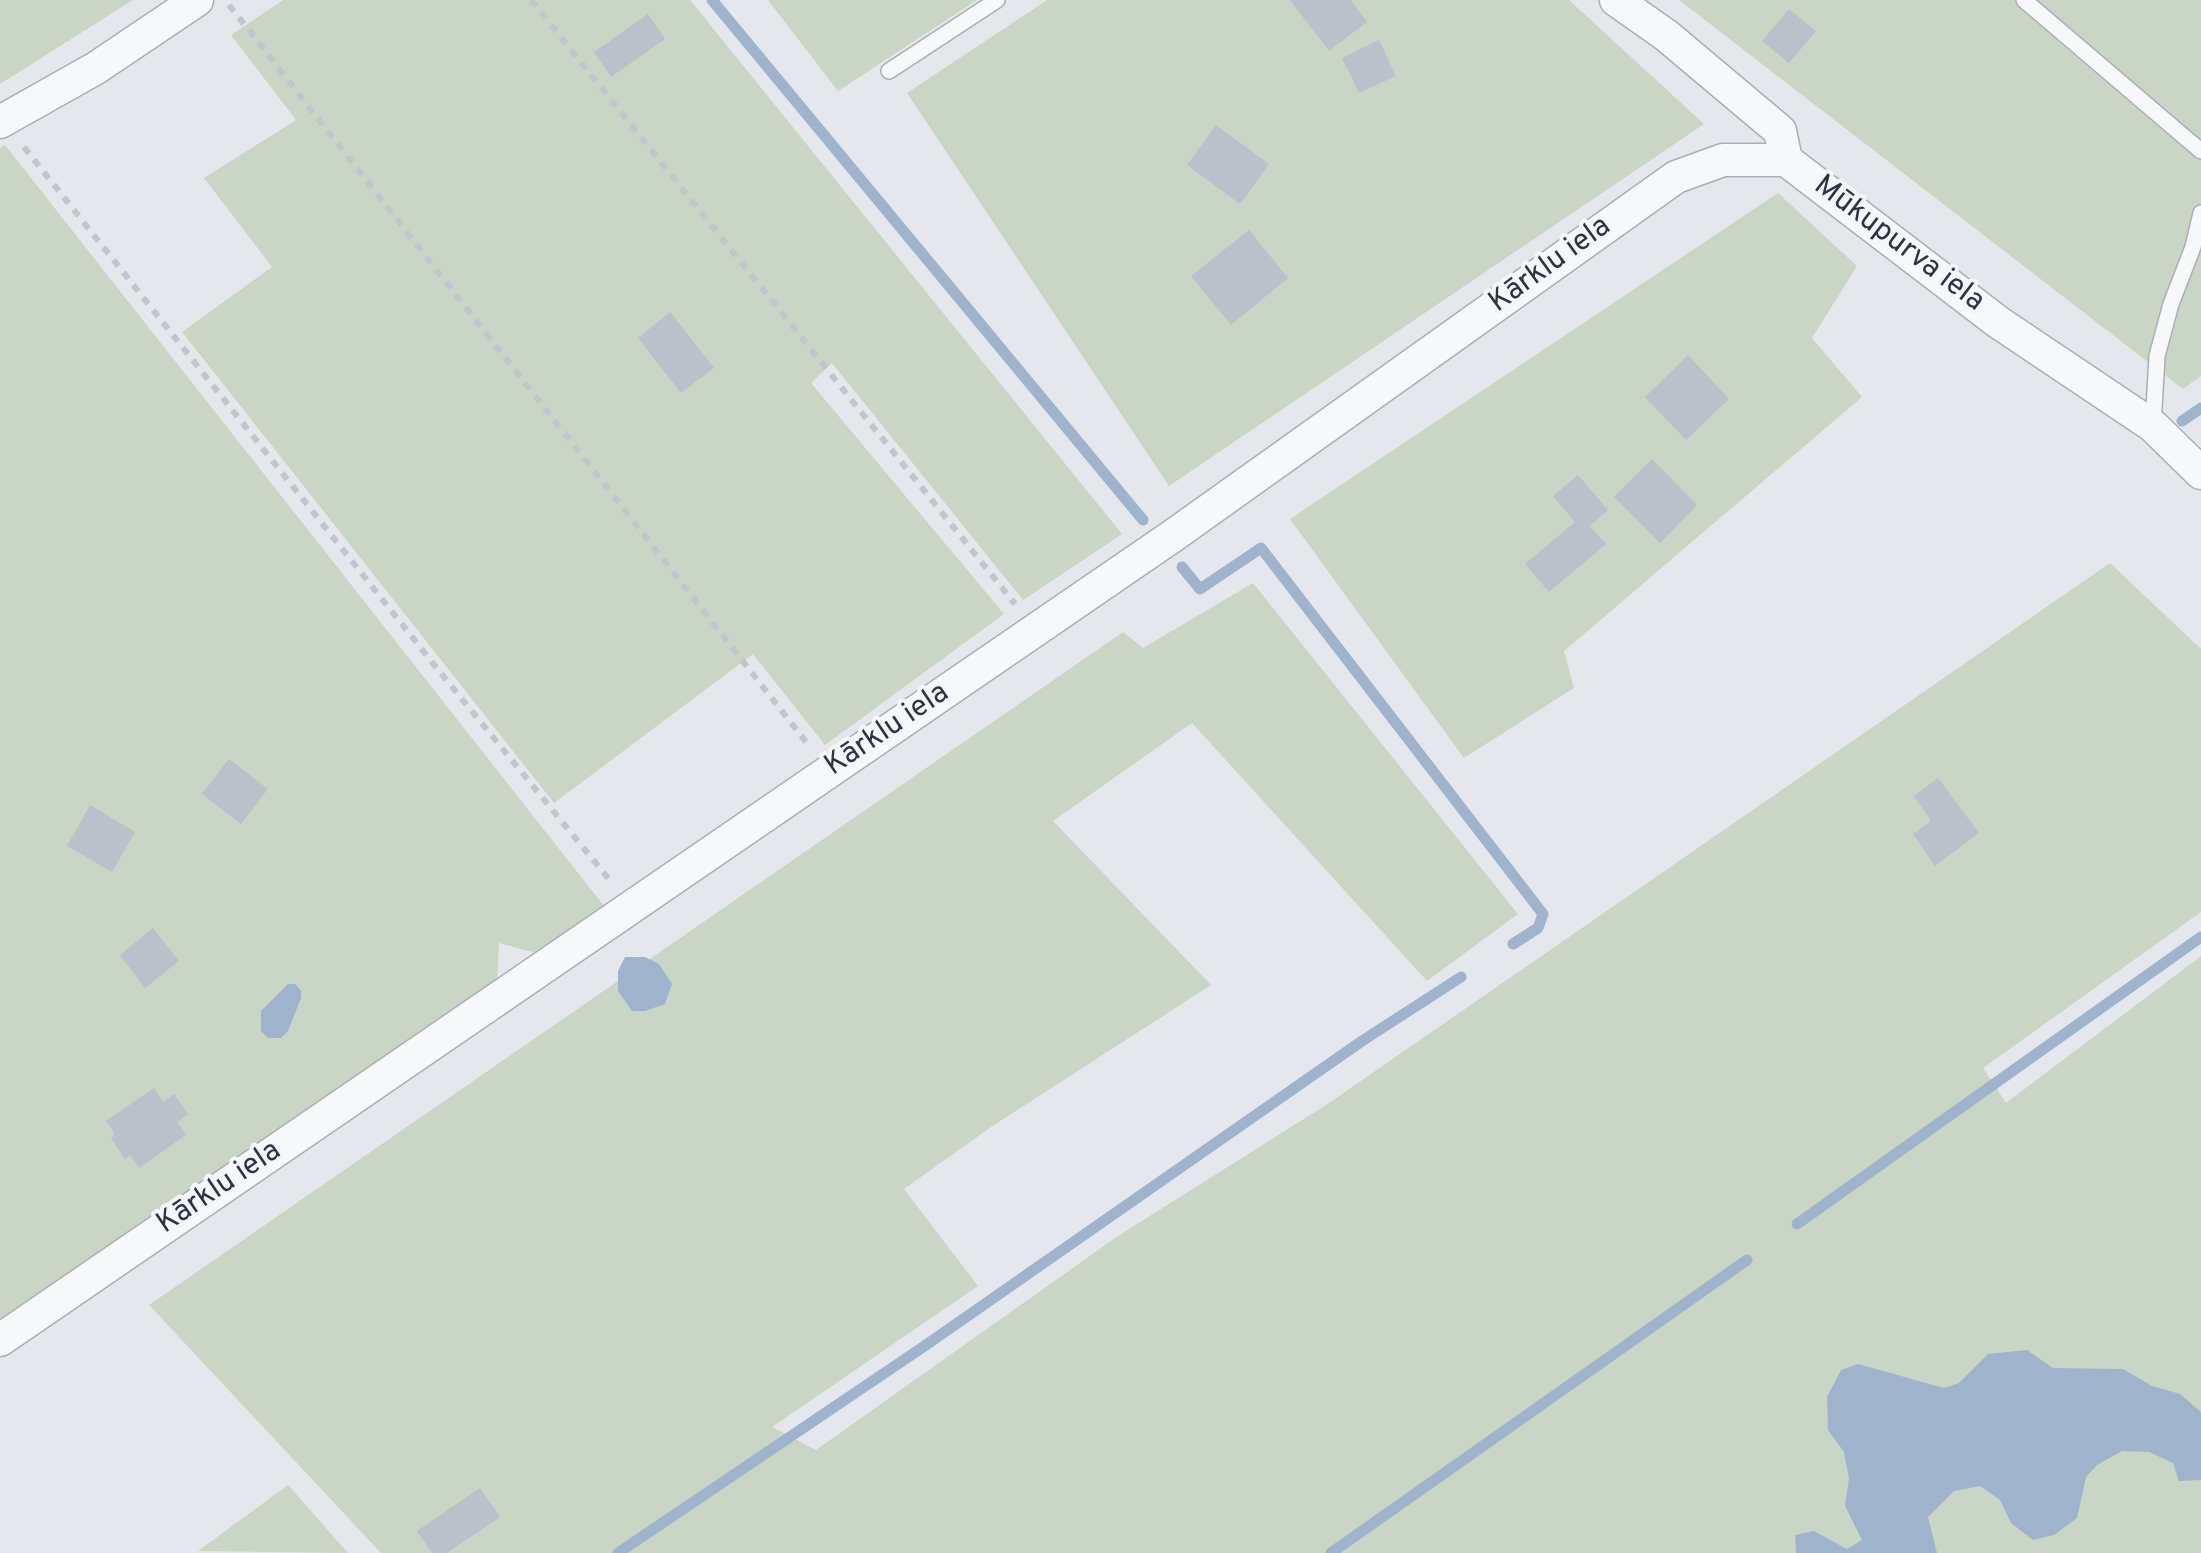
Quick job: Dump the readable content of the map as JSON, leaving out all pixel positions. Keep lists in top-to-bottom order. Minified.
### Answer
{"streets":{"street":["Mūkupurva iela","Kārklu iela"]},"crossings":[["Mūkupurva iela","Kārklu iela"]]}
